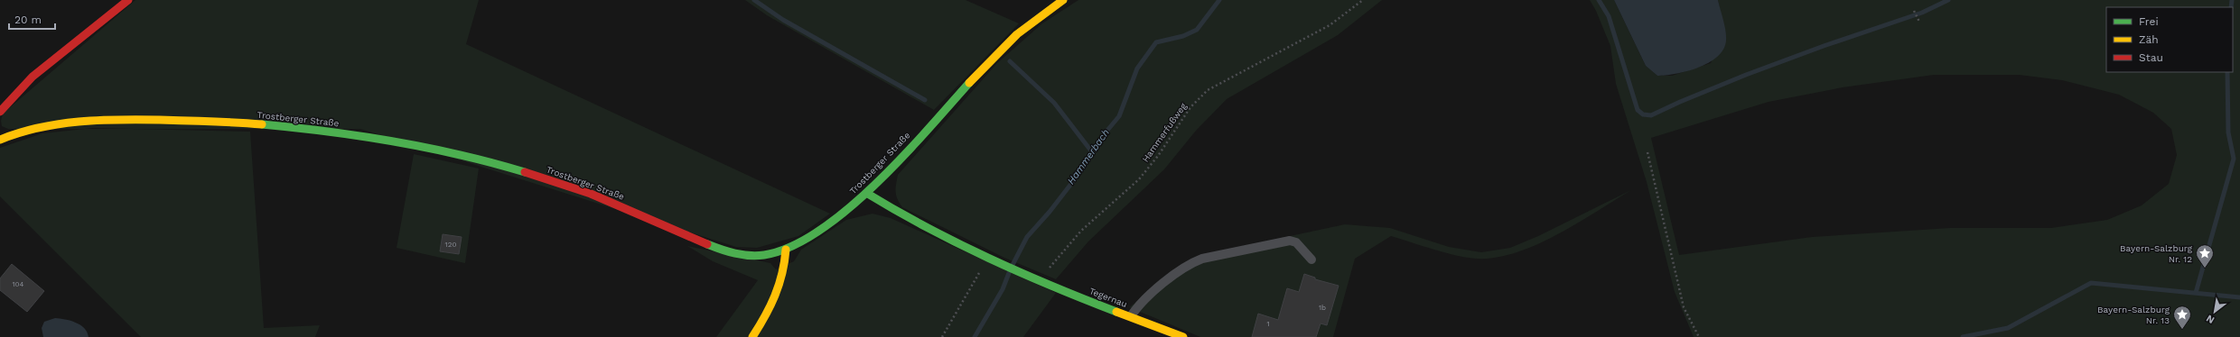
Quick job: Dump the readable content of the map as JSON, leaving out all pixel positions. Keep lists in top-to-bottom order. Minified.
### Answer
{"streets":{"main road":["Trostberger Straße","Tegernau"],"path":["Hammerfußweg"]},"crossings":[["Trostberger Straße","Tegernau"],["Hammerfußweg","Tegernau"]],"water":["Hammerbach"],"places":{"place":["Bayern-Salzburg Nr. 12","Bayern-Salzburg Nr. 13"]},"house_numbers":["120","104","1b","1"],"legend":["Frei","Zäh","Stau"],"scale_bar":"20 m","north":"bottom left"}
